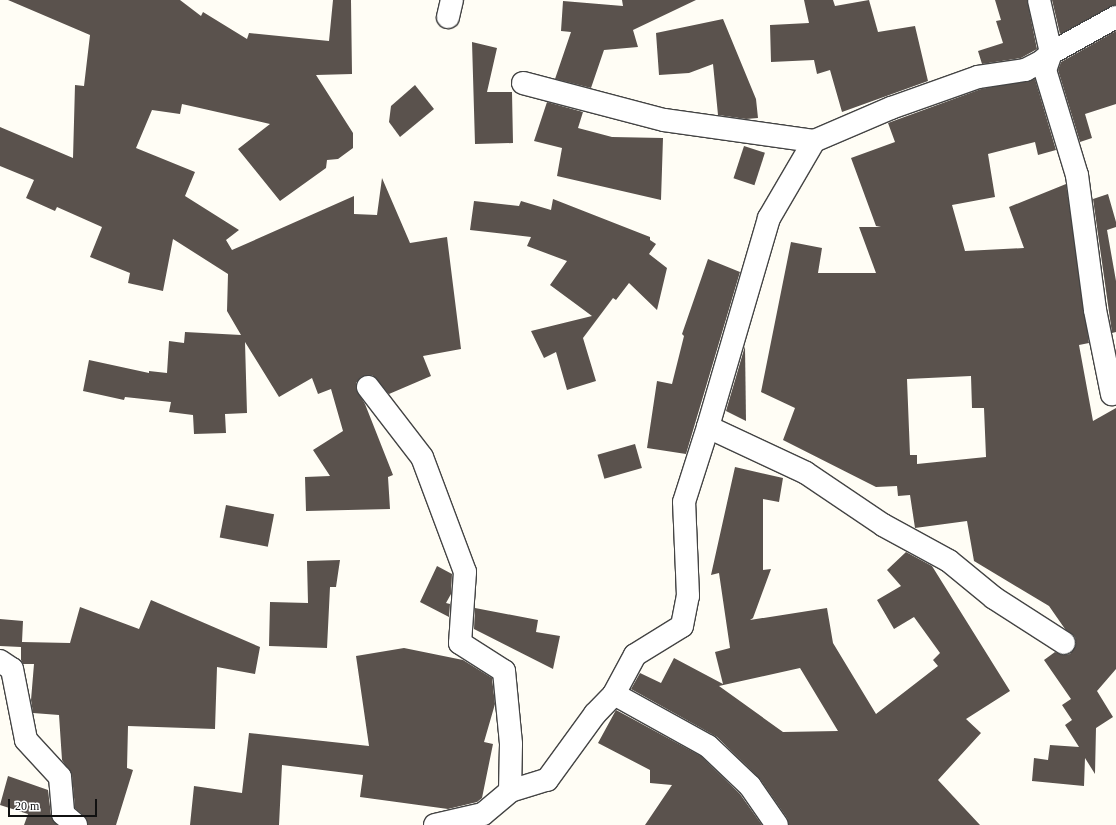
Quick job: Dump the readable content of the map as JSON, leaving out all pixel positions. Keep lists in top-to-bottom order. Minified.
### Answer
{"scale_bar":"20 m"}
